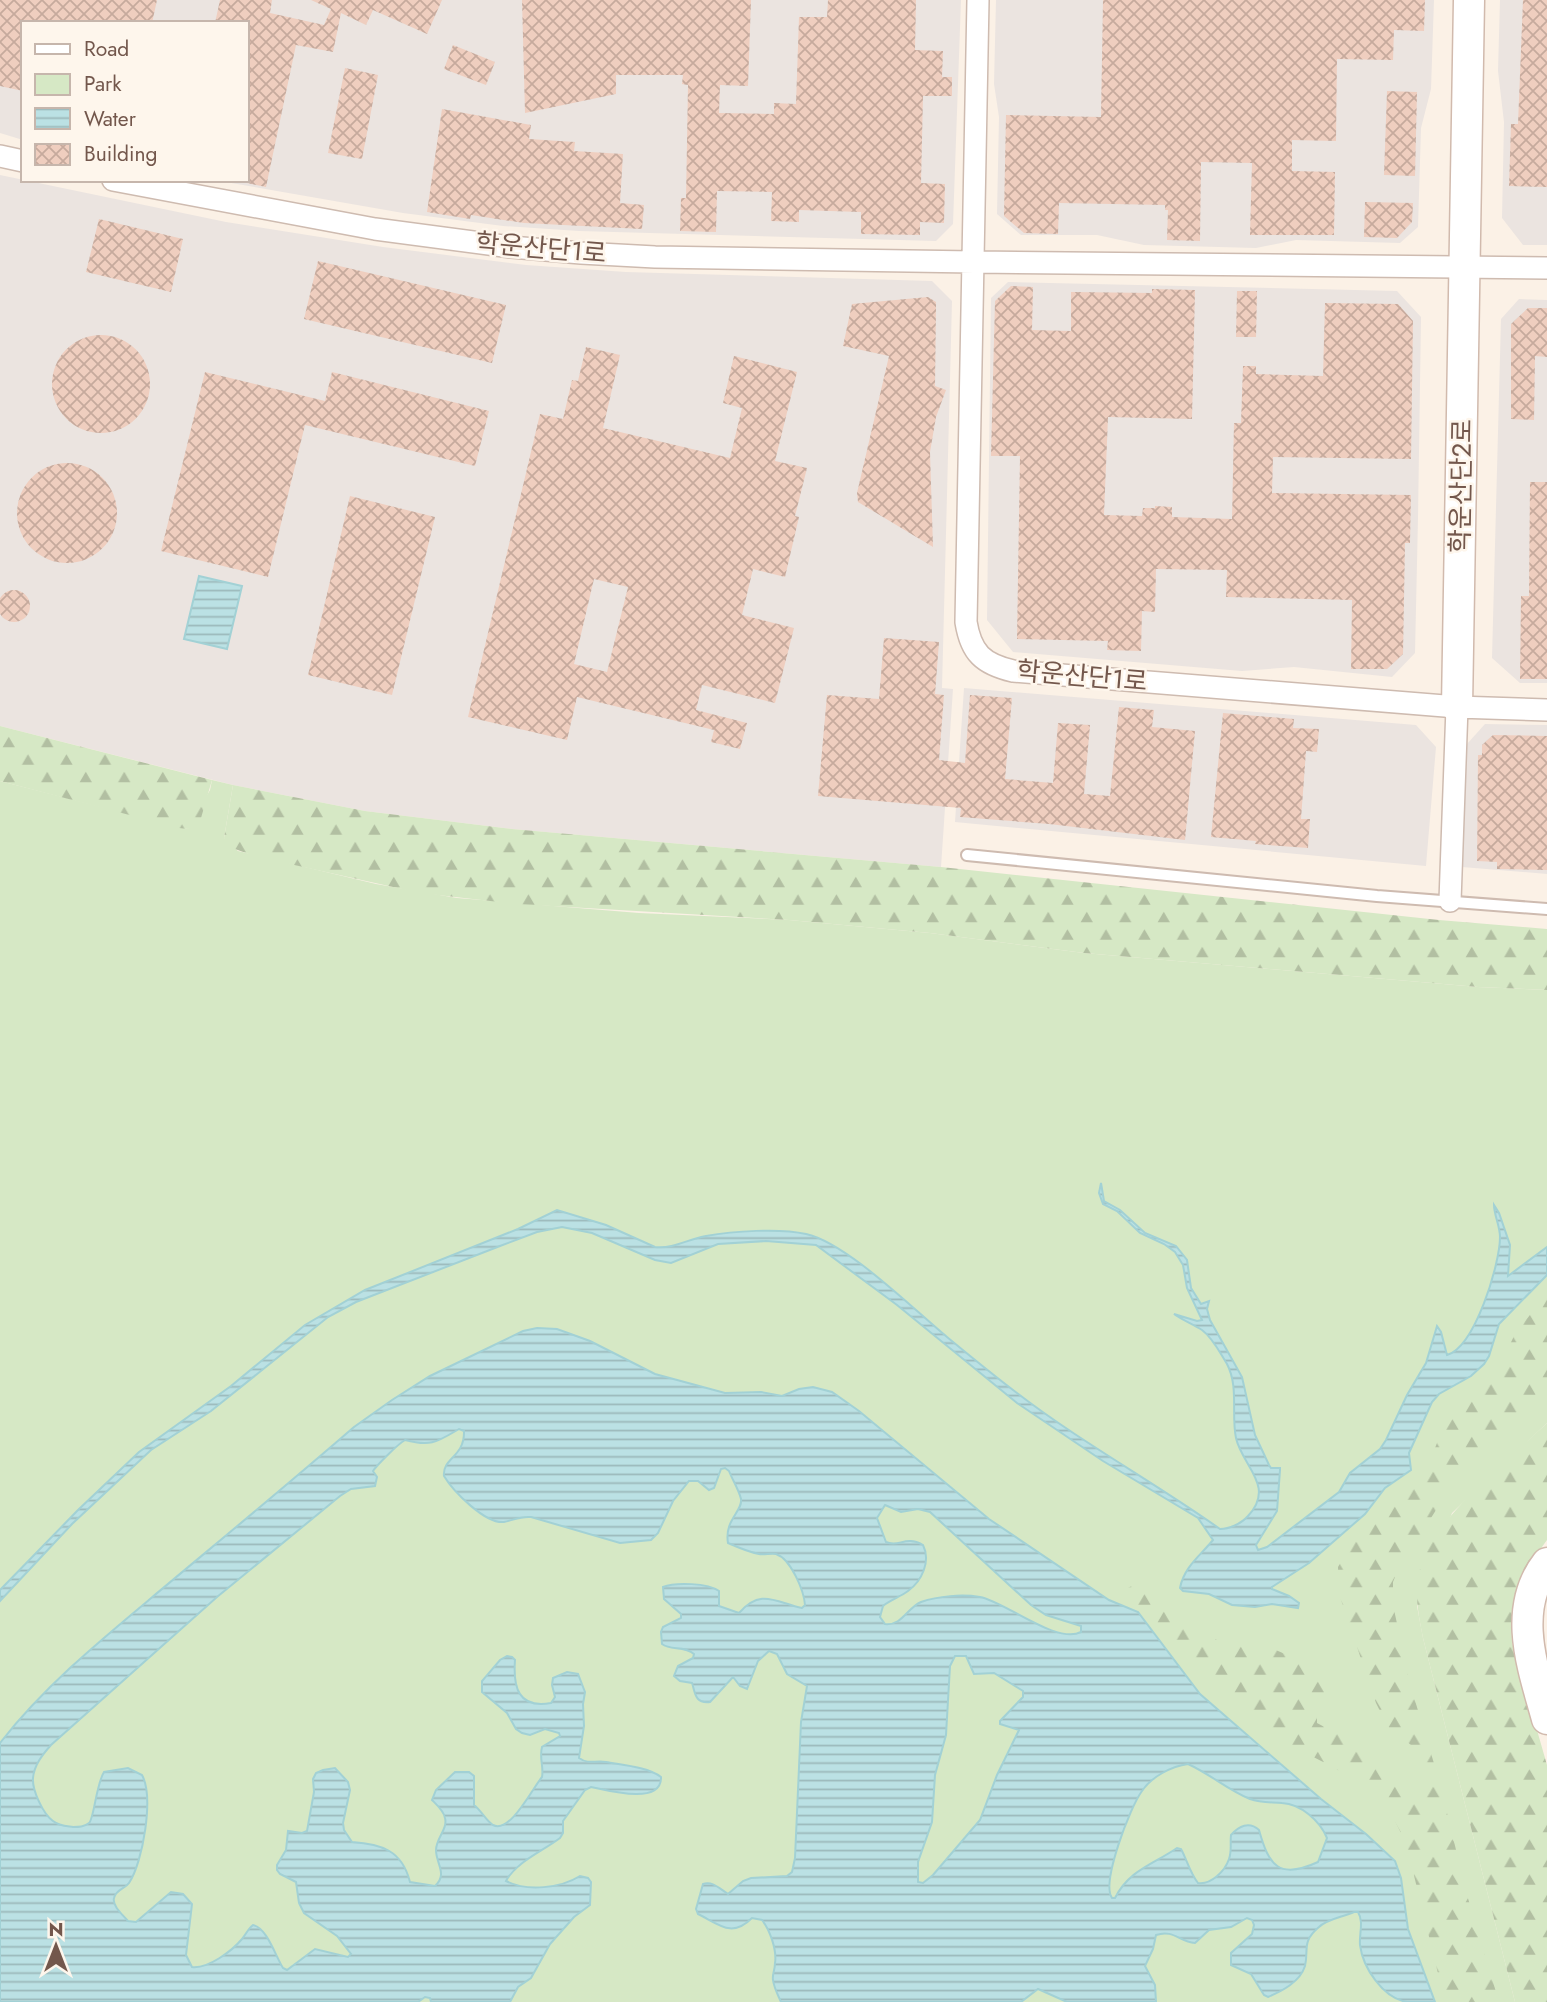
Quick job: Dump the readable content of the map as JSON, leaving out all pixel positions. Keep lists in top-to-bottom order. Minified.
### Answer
{"streets":{"street":["학운산단1로","학운산단2로"]},"crossings":[["학운산단1로","학운산단2로"]],"legend":["Road","Park","Water","Building"],"north":"top"}
